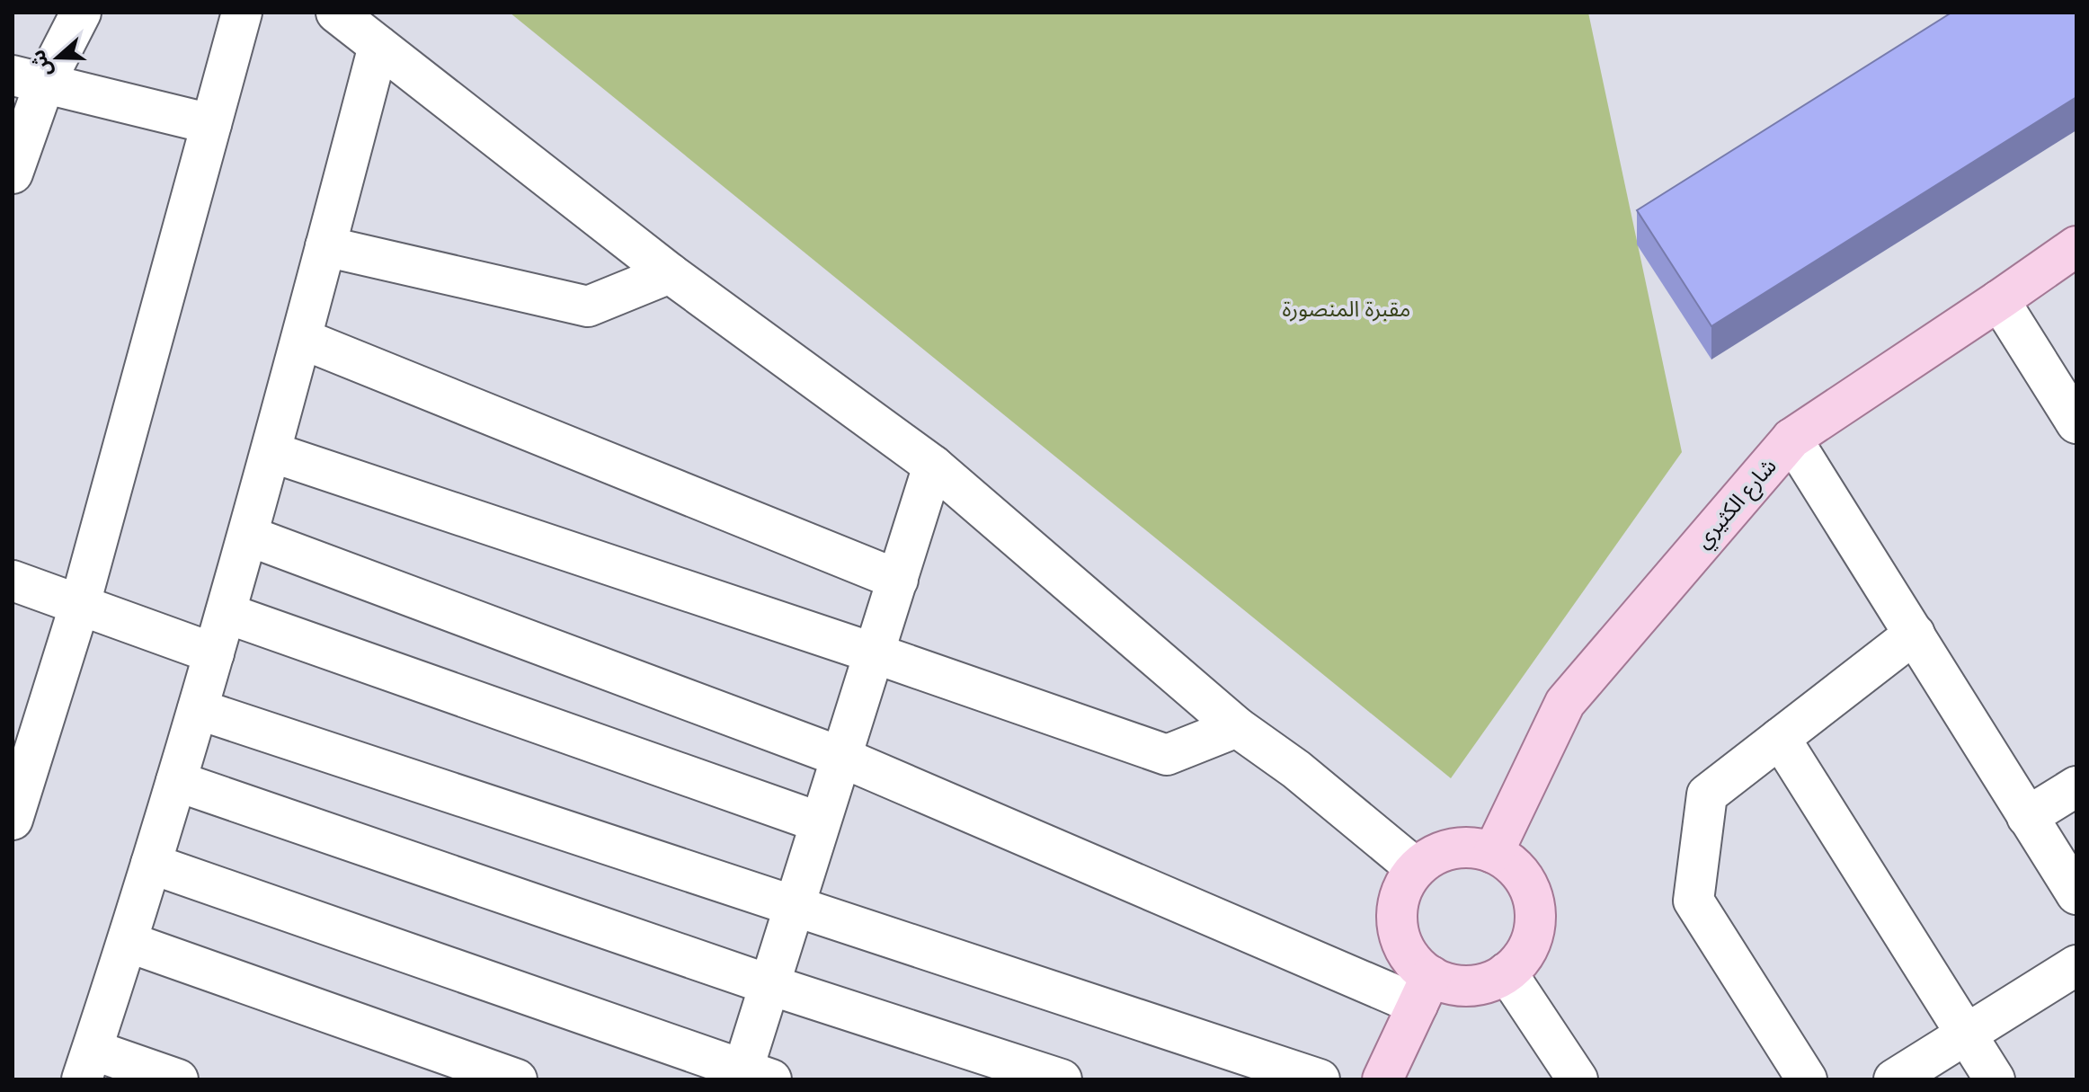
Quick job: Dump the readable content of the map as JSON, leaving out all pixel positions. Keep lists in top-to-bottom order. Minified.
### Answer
{"streets":{"main road":["شارع الكثيري"]},"parks":["مقبرة المنصورة"],"north":"left"}
